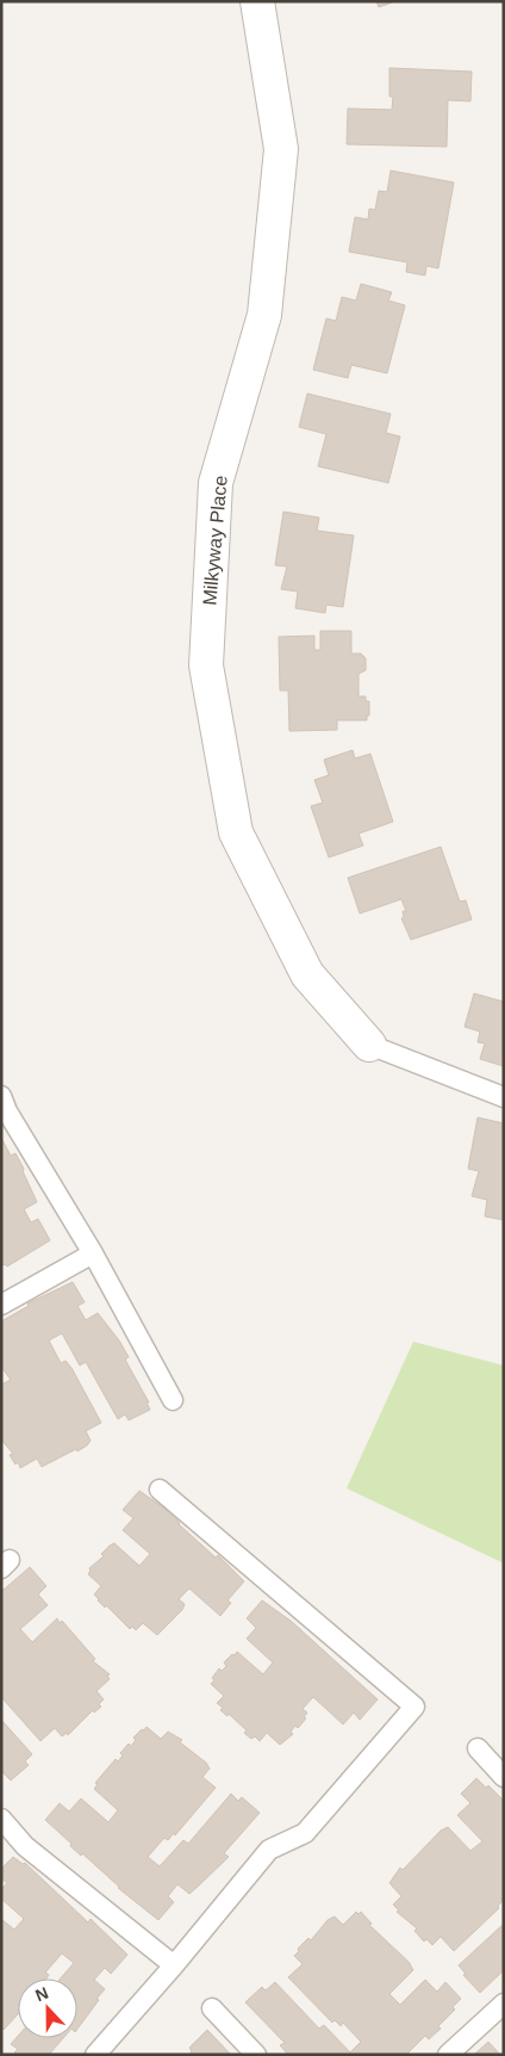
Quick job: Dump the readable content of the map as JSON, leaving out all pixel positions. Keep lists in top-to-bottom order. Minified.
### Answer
{"streets":{"street":["Milkyway Place"]},"north":"top"}
